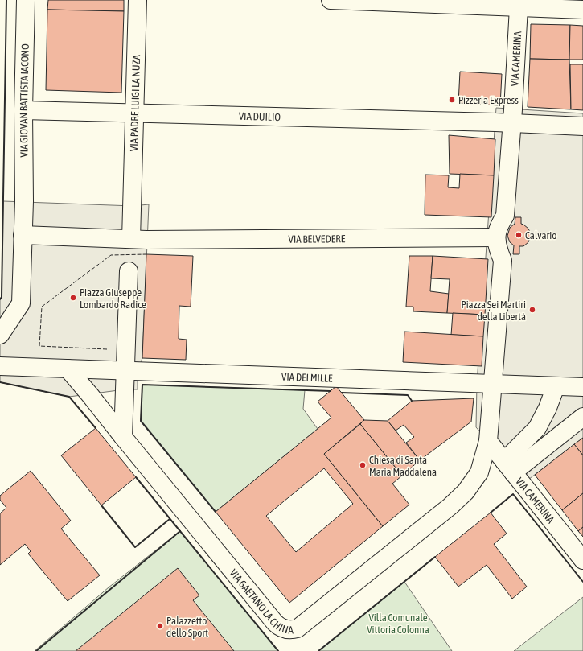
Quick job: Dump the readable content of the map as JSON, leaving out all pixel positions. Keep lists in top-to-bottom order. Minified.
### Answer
{"streets":{"street":["VIA CAMERINA","VIA GIOVAN BATTISTA IACONO","VIA PADRE LUIGI LA NUZA","VIA DUILIO","VIA BELVEDERE","VIA DEI MILLE","VIA GAETANO LA CHINA"]},"crossings":[["VIA CAMERINA","VIA DUILIO"],["VIA CAMERINA","VIA BELVEDERE"],["VIA CAMERINA","VIA GAETANO LA CHINA"],["VIA GIOVAN BATTISTA IACONO","VIA DUILIO"],["VIA GIOVAN BATTISTA IACONO","VIA BELVEDERE"],["VIA PADRE LUIGI LA NUZA","VIA DUILIO"],["VIA PADRE LUIGI LA NUZA","VIA BELVEDERE"],["VIA BELVEDERE","VIA GAETANO LA CHINA"],["VIA DEI MILLE","VIA GAETANO LA CHINA"]],"parks":["Villa Comunale Vittoria Colonna"],"places":["Pizzeria Express","Calvario","Piazza Giuseppe Lombardo Radice","Piazza Sei Martiri della Libertà","Chiesa di Santa Maria Maddalena","Palazzetto dello Sport"]}
